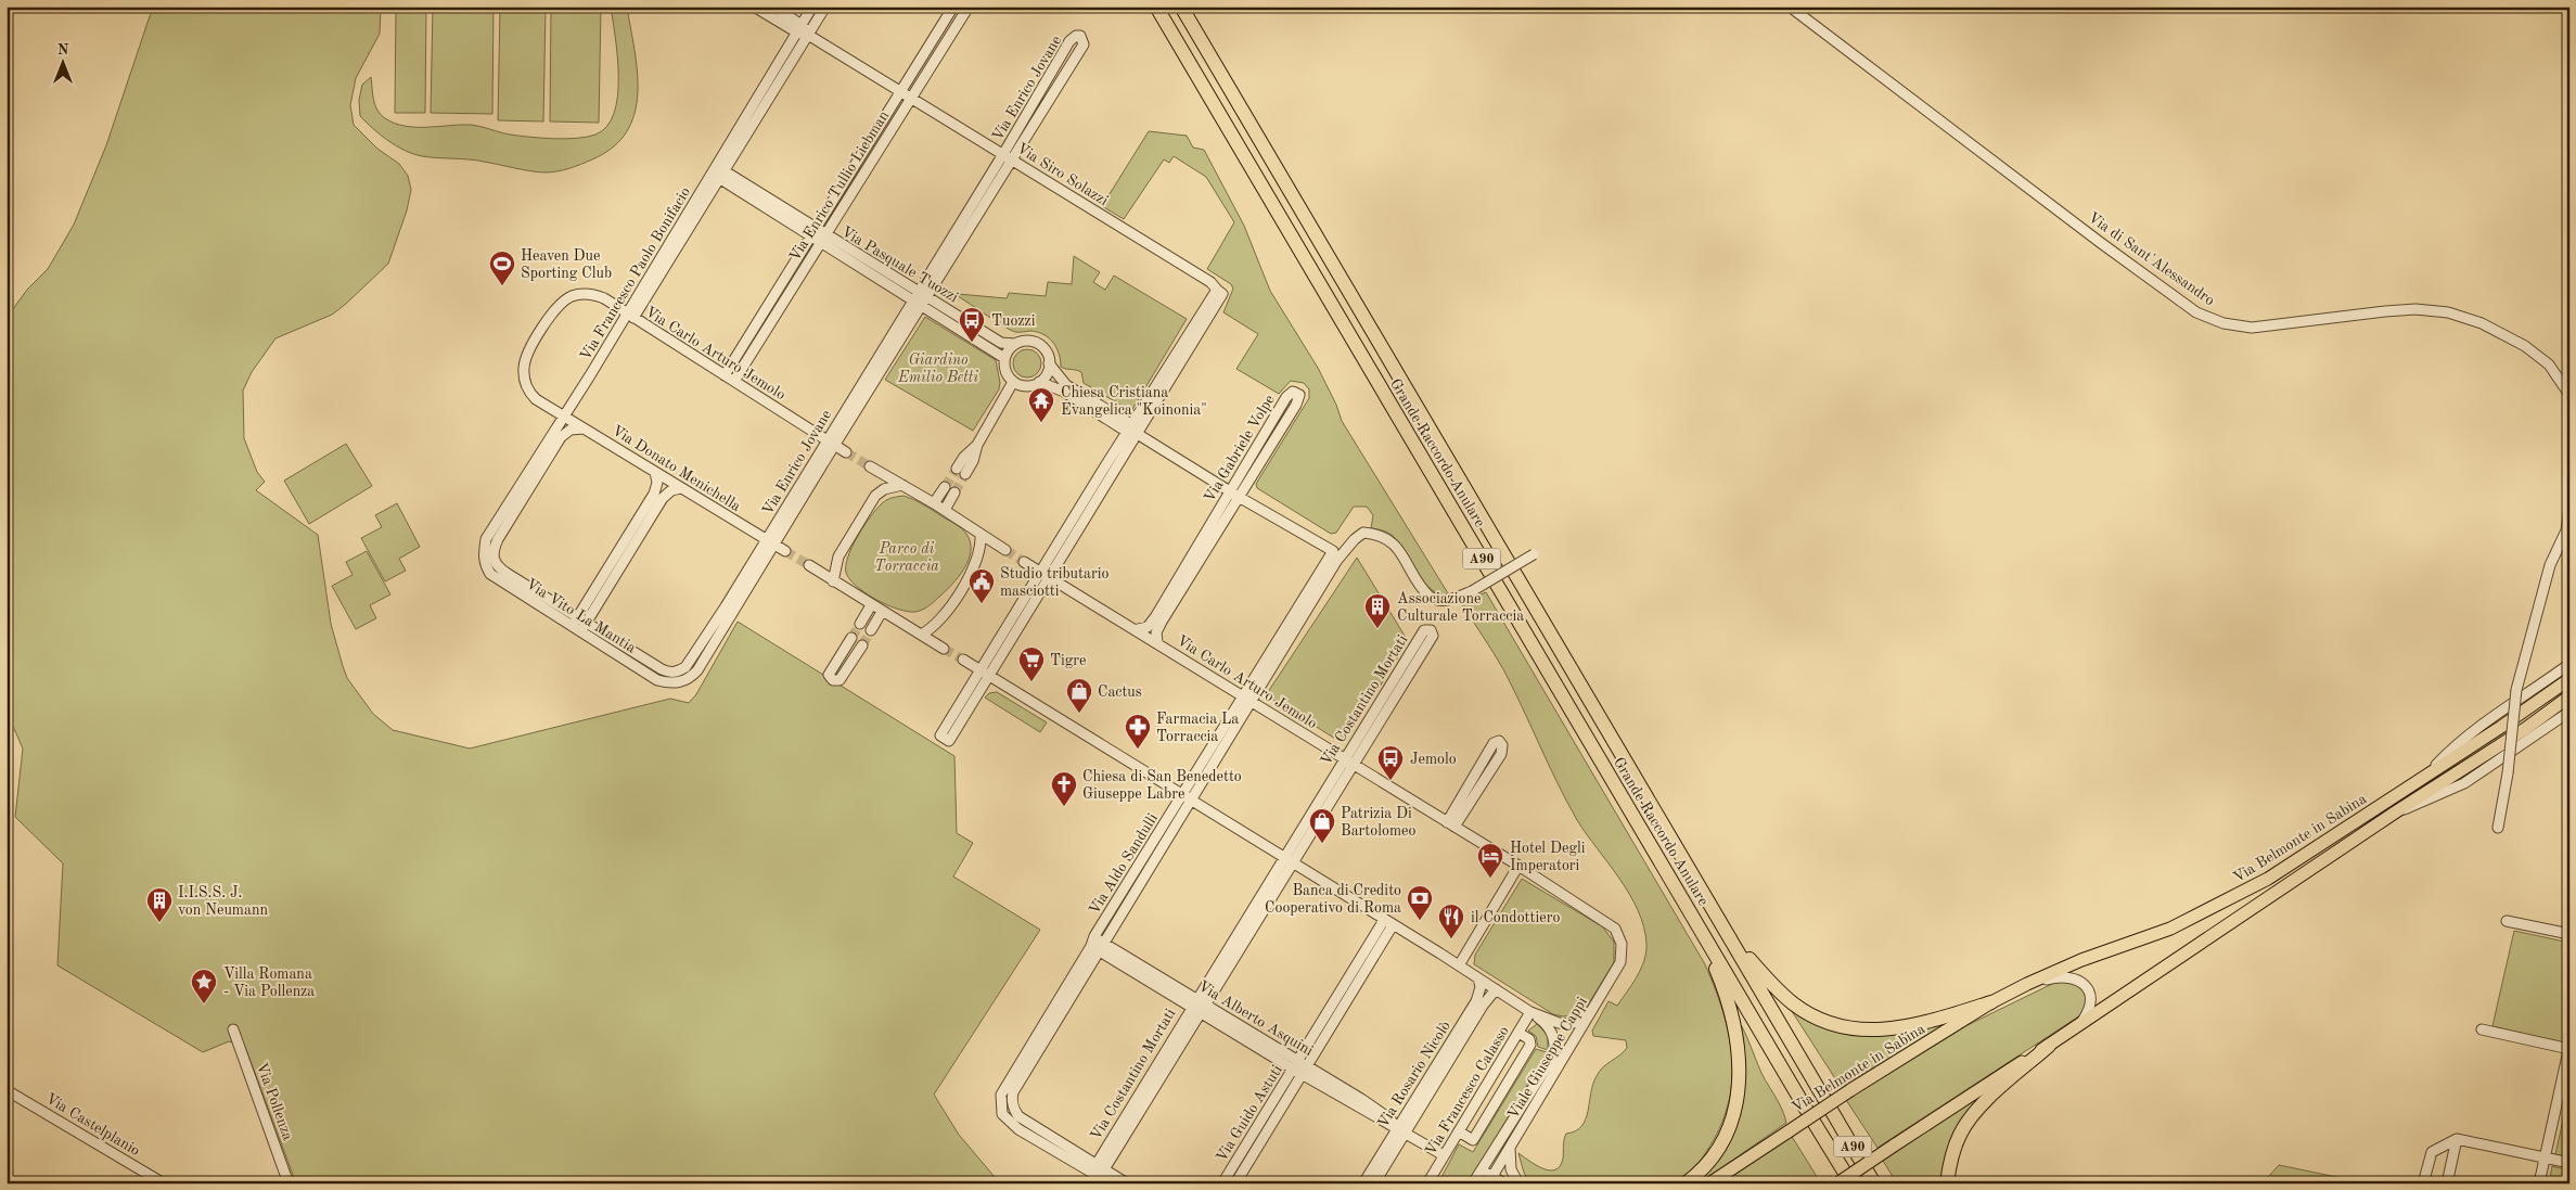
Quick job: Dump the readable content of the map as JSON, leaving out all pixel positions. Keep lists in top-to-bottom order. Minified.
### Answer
{"streets":{"highway":["Grande Raccordo Anulare","A90"],"main road":["Via Belmonte in Sabina"],"street":["Via Enrico Jovane","Via Siro Solazzi","Via Enrico Tullio Liebman","Via di Sant'Alessandro","Via Pasquale Tuozzi","Via Francesco Paolo Bonifacio","Via Carlo Arturo Jemolo","Via Gabriele Volpe","Via Donato Menichella","Via Vito La Mantia","Via Costantino Mortati","Via Aldo Sandulli","Via Alberto Asquini","Viale Giuseppe Cappi","Via Rosario Nicolò","Via Francesco Calasso","Via Pollenza","Via Guido Astuti","Via Castelplanio"]},"crossings":[["Via Enrico Jovane","Via Siro Solazzi"],["Via Enrico Jovane","Via Pasquale Tuozzi"],["Via Enrico Jovane","Via Carlo Arturo Jemolo"],["Via Enrico Jovane","Via Donato Menichella"],["Via Enrico Jovane","Via Vito La Mantia"],["Via Siro Solazzi","Via Enrico Tullio Liebman"],["Via Siro Solazzi","Via Francesco Paolo Bonifacio"],["Via Enrico Tullio Liebman","Via Pasquale Tuozzi"],["Via Enrico Tullio Liebman","Via Carlo Arturo Jemolo"],["Via Pasquale Tuozzi","Via Francesco Paolo Bonifacio"],["Via Francesco Paolo Bonifacio","Via Carlo Arturo Jemolo"],["Via Francesco Paolo Bonifacio","Via Donato Menichella"],["Via Francesco Paolo Bonifacio","Via Vito La Mantia"],["Via Carlo Arturo Jemolo","Via Gabriele Volpe"],["Via Carlo Arturo Jemolo","Via Donato Menichella"],["Via Carlo Arturo Jemolo","Via Costantino Mortati"],["Via Carlo Arturo Jemolo","Via Aldo Sandulli"],["Via Carlo Arturo Jemolo","Viale Giuseppe Cappi"],["Via Donato Menichella","Via Vito La Mantia"],["Via Costantino Mortati","Via Aldo Sandulli"],["Via Costantino Mortati","Via Alberto Asquini"],["Via Aldo Sandulli","Via Alberto Asquini"],["Via Alberto Asquini","Via Rosario Nicolò"],["Via Alberto Asquini","Via Francesco Calasso"],["Via Alberto Asquini","Via Guido Astuti"],["Viale Giuseppe Cappi","Via Francesco Calasso"]],"parks":["Giardino Emilio Betti","Parco di Torraccia"],"places":{"sports":["Heaven Due Sporting Club"],"bus stop":["Tuozzi","Jemolo"],"temple":["Chiesa Cristiana Evangelica \"Koinonia\""],"public building":["Studio tributario masciotti"],"building":["Associazione Culturale Torraccia","I.I.S.S. J. von Neumann"],"supermarket":["Tigre"],"shop":["Cactus","Patrizia Di Bartolomeo"],"pharmacy":["Farmacia La Torraccia"],"church":["Chiesa di San Benedetto Giuseppe Labre"],"hotel":["Hotel Degli Imperatori"],"bank":["Banca di Credito Cooperativo di Roma"],"restaurant":["il Condottiero"],"place":["Villa Romana - Via Pollenza"]},"north":"top"}
